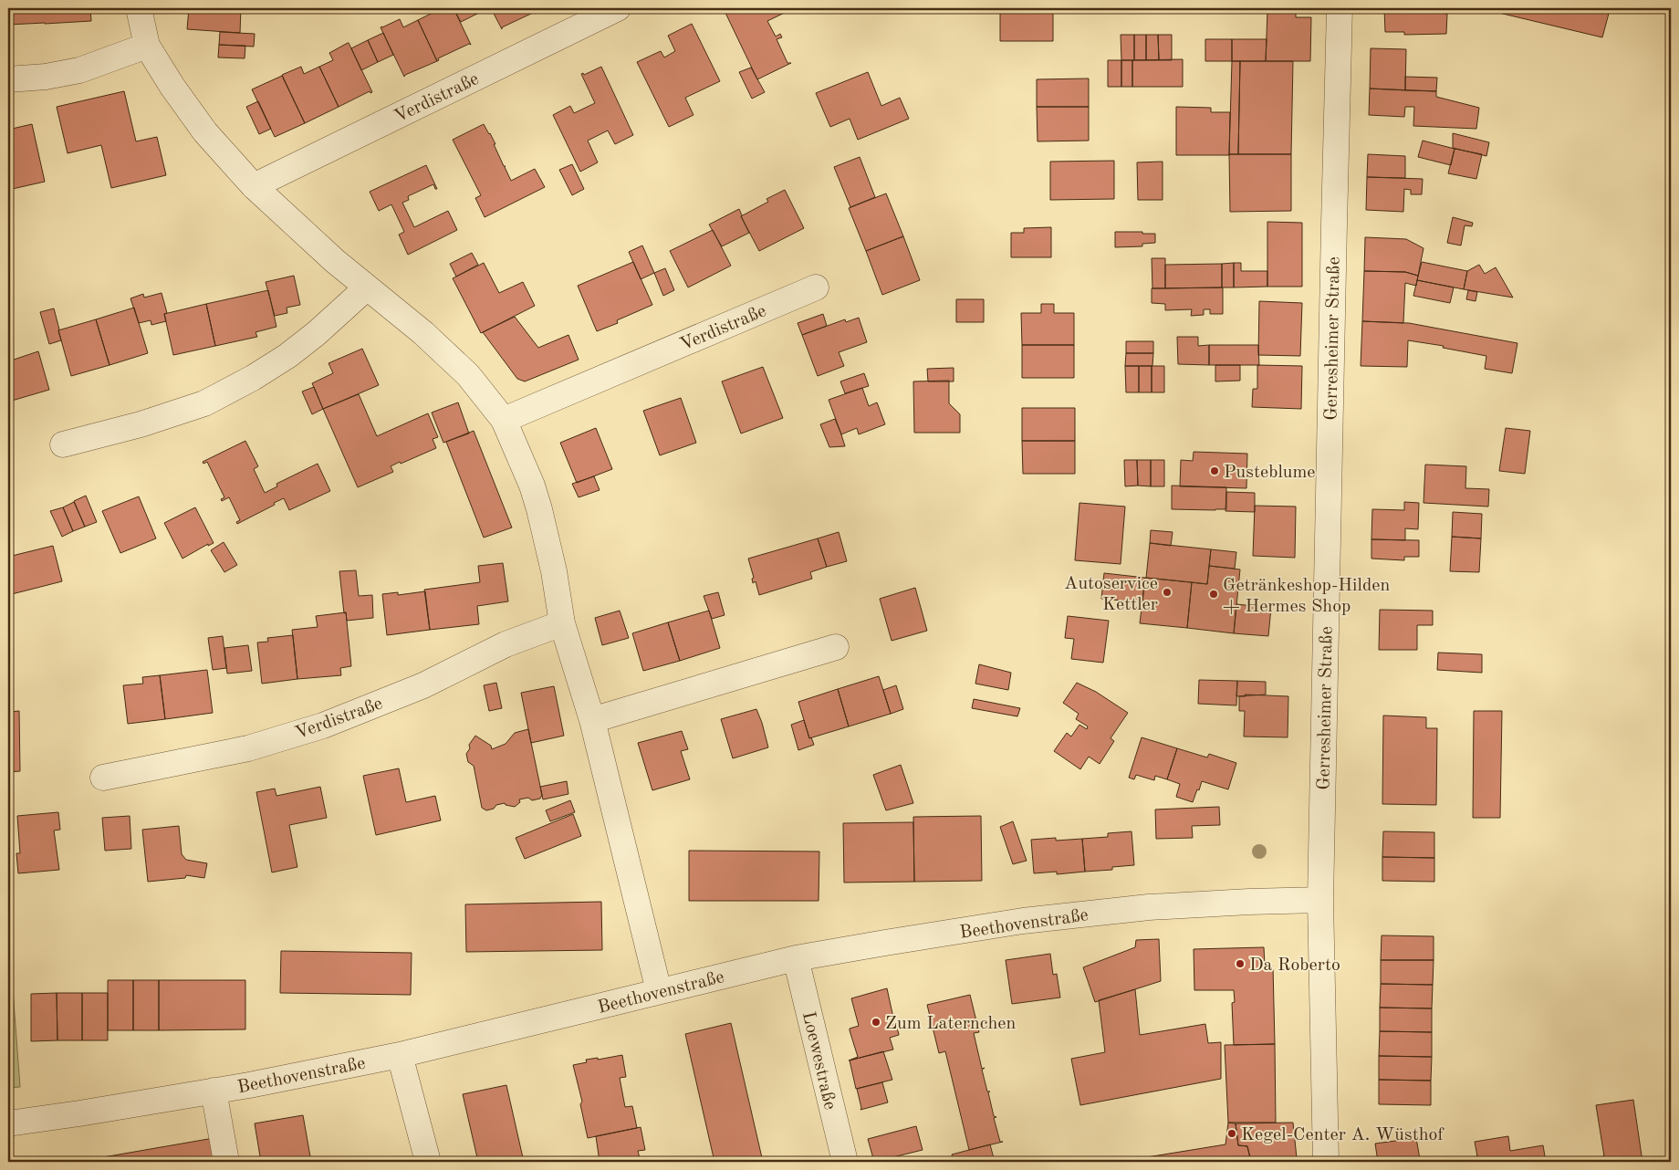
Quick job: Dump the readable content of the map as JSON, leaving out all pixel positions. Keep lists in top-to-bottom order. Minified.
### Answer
{"streets":{"street":["Verdistraße","Gerresheimer Straße","Beethovenstraße","Loewestraße"]},"crossings":[["Gerresheimer Straße","Beethovenstraße"],["Beethovenstraße","Loewestraße"]],"places":["Pusteblume","Autoservice Kettler","Getränkeshop-Hilden + Hermes Shop","Da Roberto","Zum Laternchen","Kegel-Center A. Wüsthof"]}
